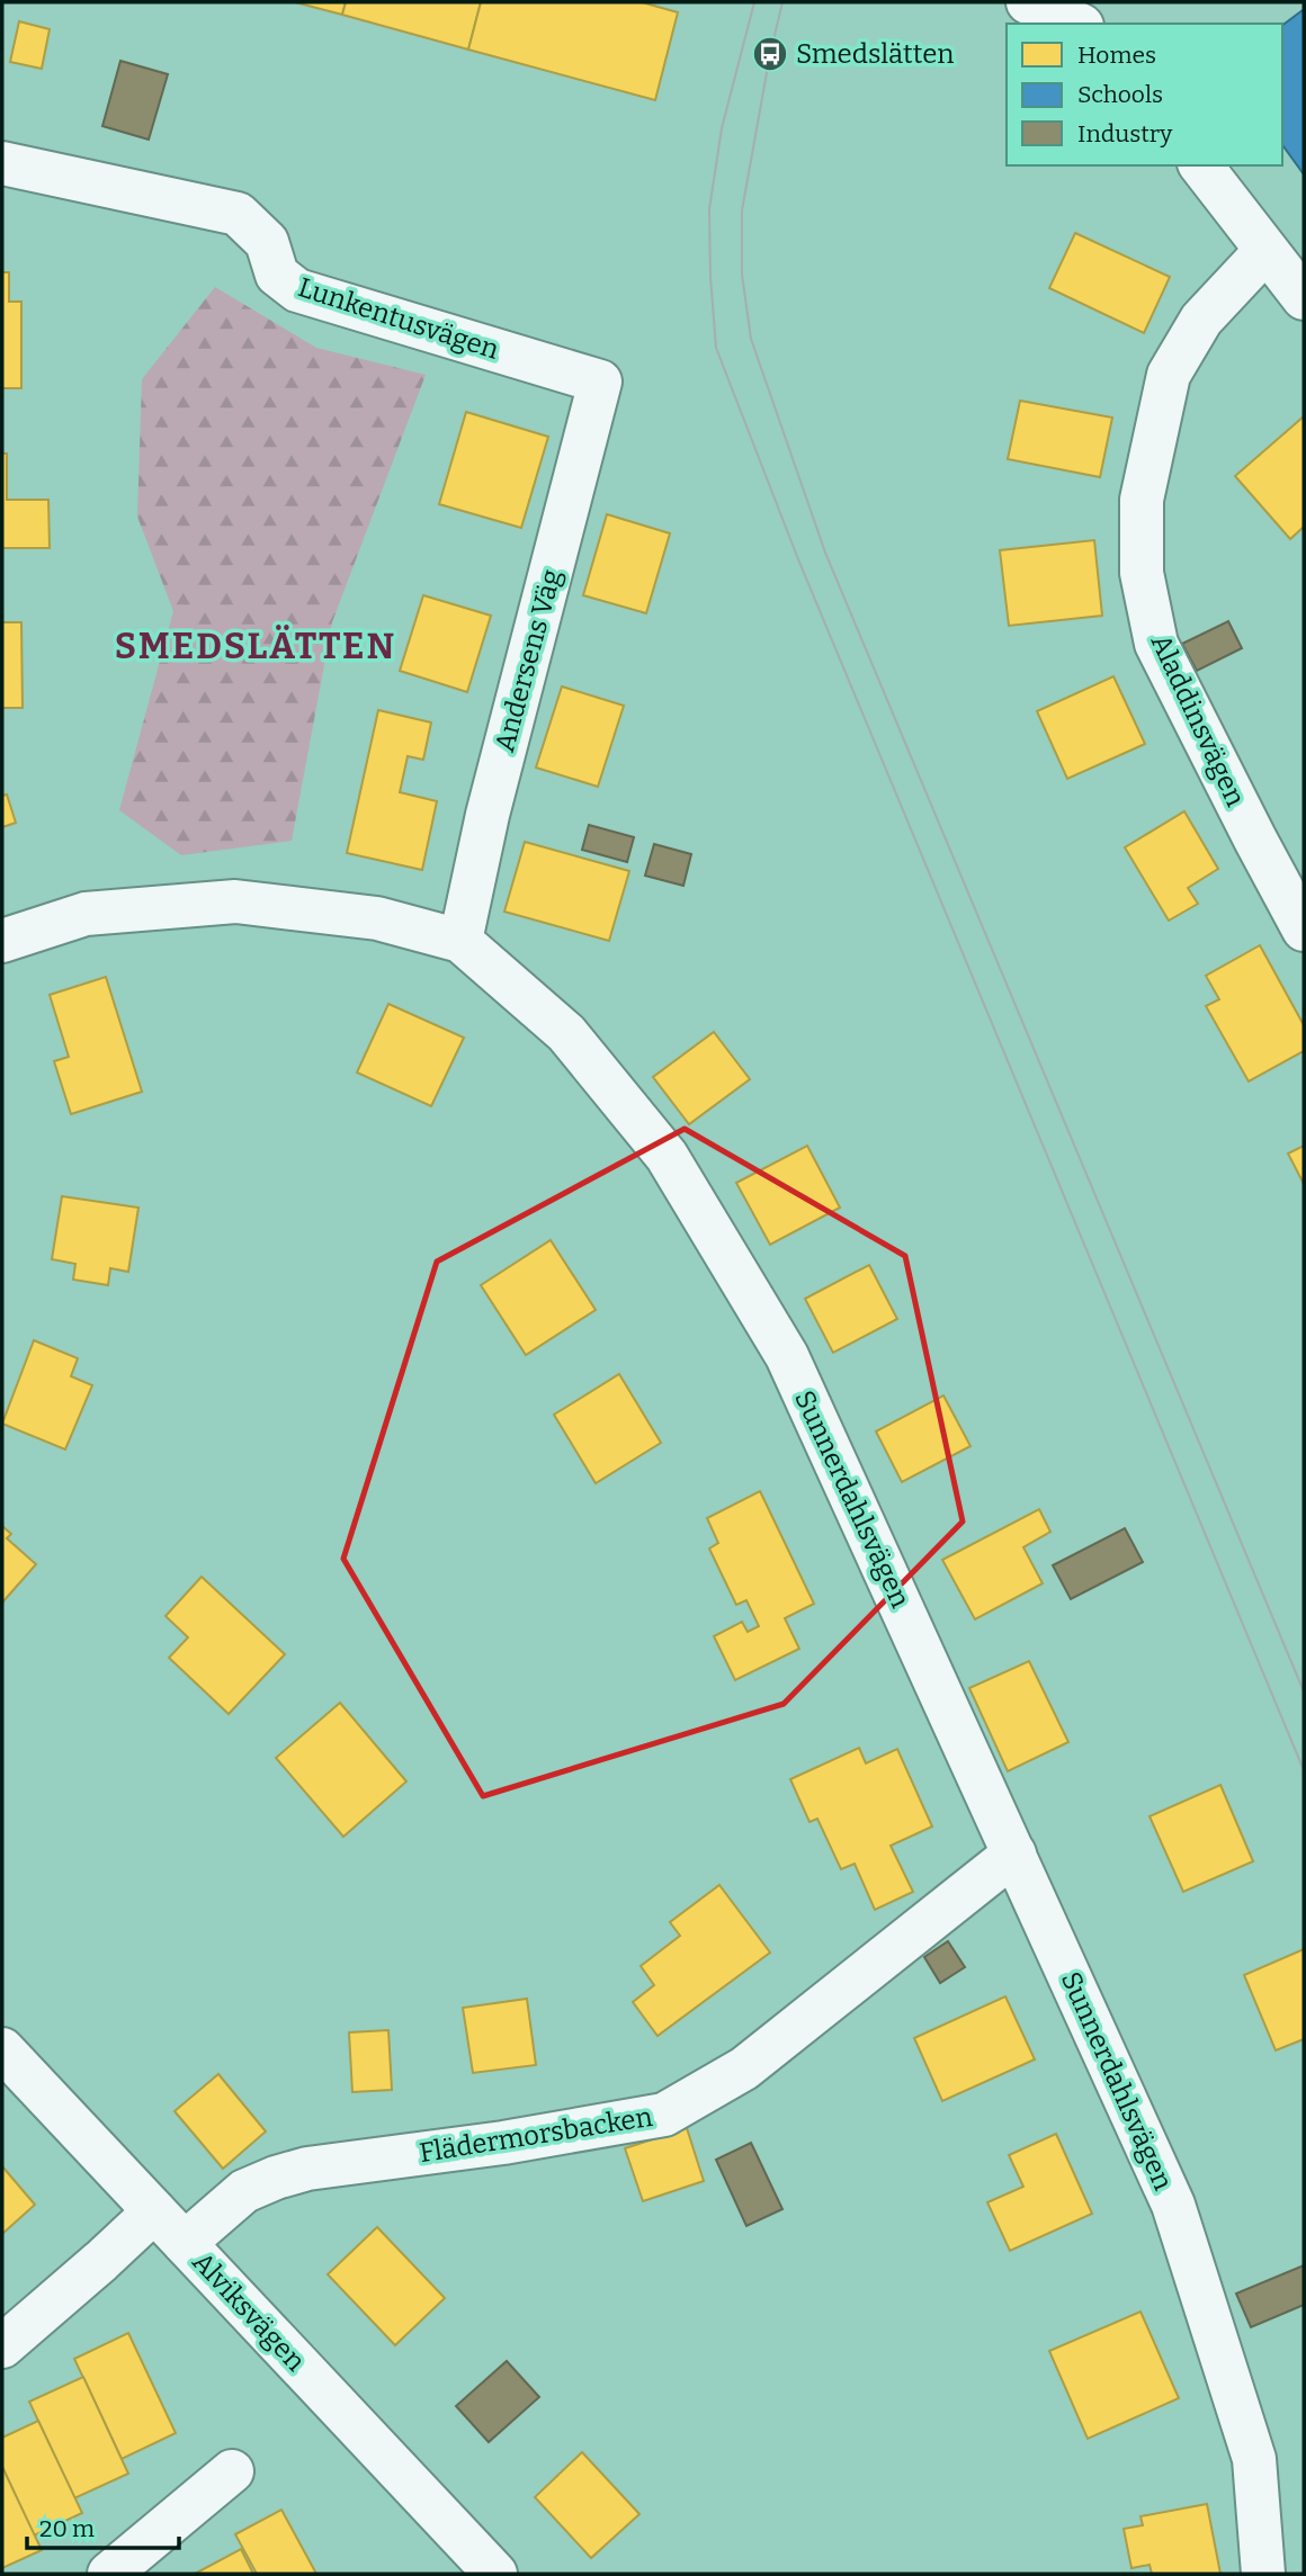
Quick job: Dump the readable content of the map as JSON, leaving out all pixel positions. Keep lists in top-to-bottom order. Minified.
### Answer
{"streets":{"street":["Lunkentusvägen","Andersens Väg","Aladdinsvägen","Sunnerdahlsvägen","Flädermorsbacken","Alviksvägen"]},"crossings":[["Lunkentusvägen","Andersens Väg"],["Andersens Väg","Sunnerdahlsvägen"],["Sunnerdahlsvägen","Flädermorsbacken"],["Flädermorsbacken","Alviksvägen"]],"districts":["SMEDSLÄTTEN"],"places":{"bus stop":["Smedslätten"]},"legend":["Homes","Schools","Industry"],"scale_bar":"20 m"}
